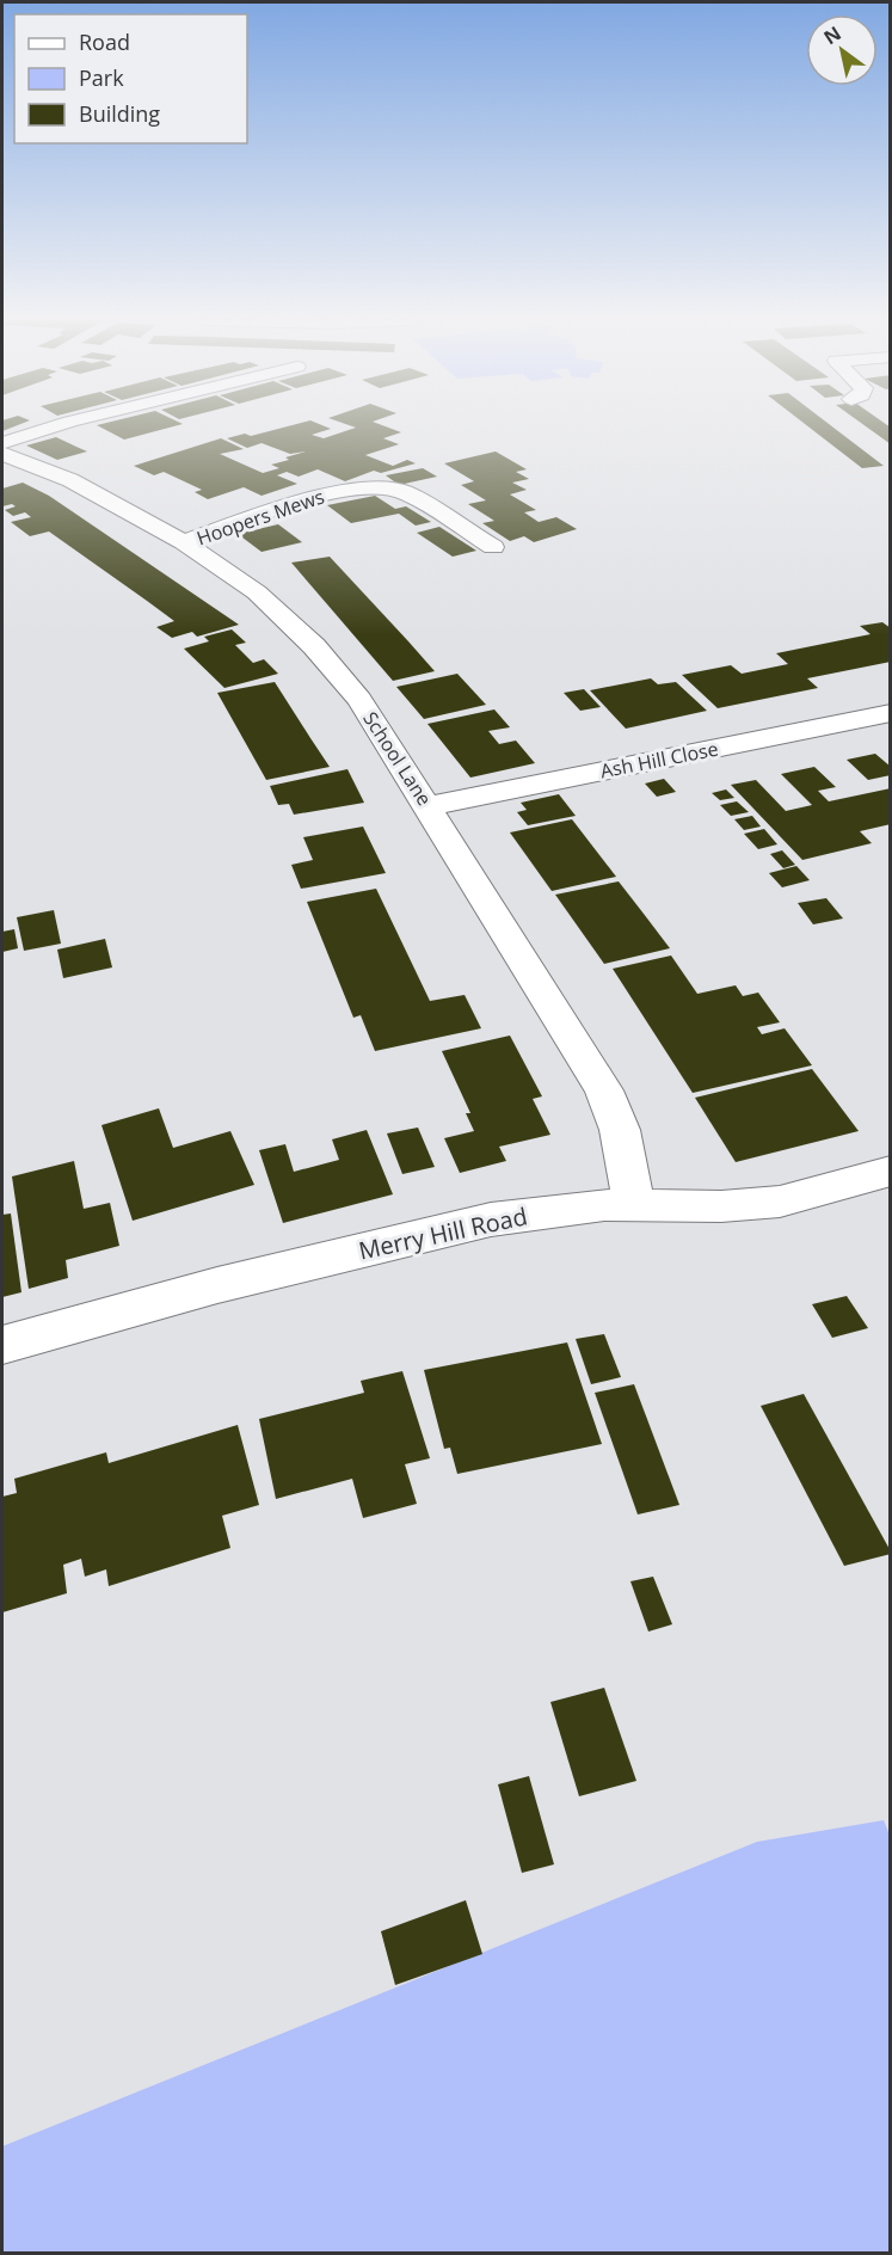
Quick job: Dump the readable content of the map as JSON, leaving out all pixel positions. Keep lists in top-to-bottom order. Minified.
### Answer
{"streets":{"street":["Hoopers Mews","School Lane","Ash Hill Close","Merry Hill Road"]},"crossings":[["Hoopers Mews","School Lane"],["School Lane","Ash Hill Close"],["School Lane","Merry Hill Road"]],"legend":["Road","Park","Building"],"north":"top left"}
